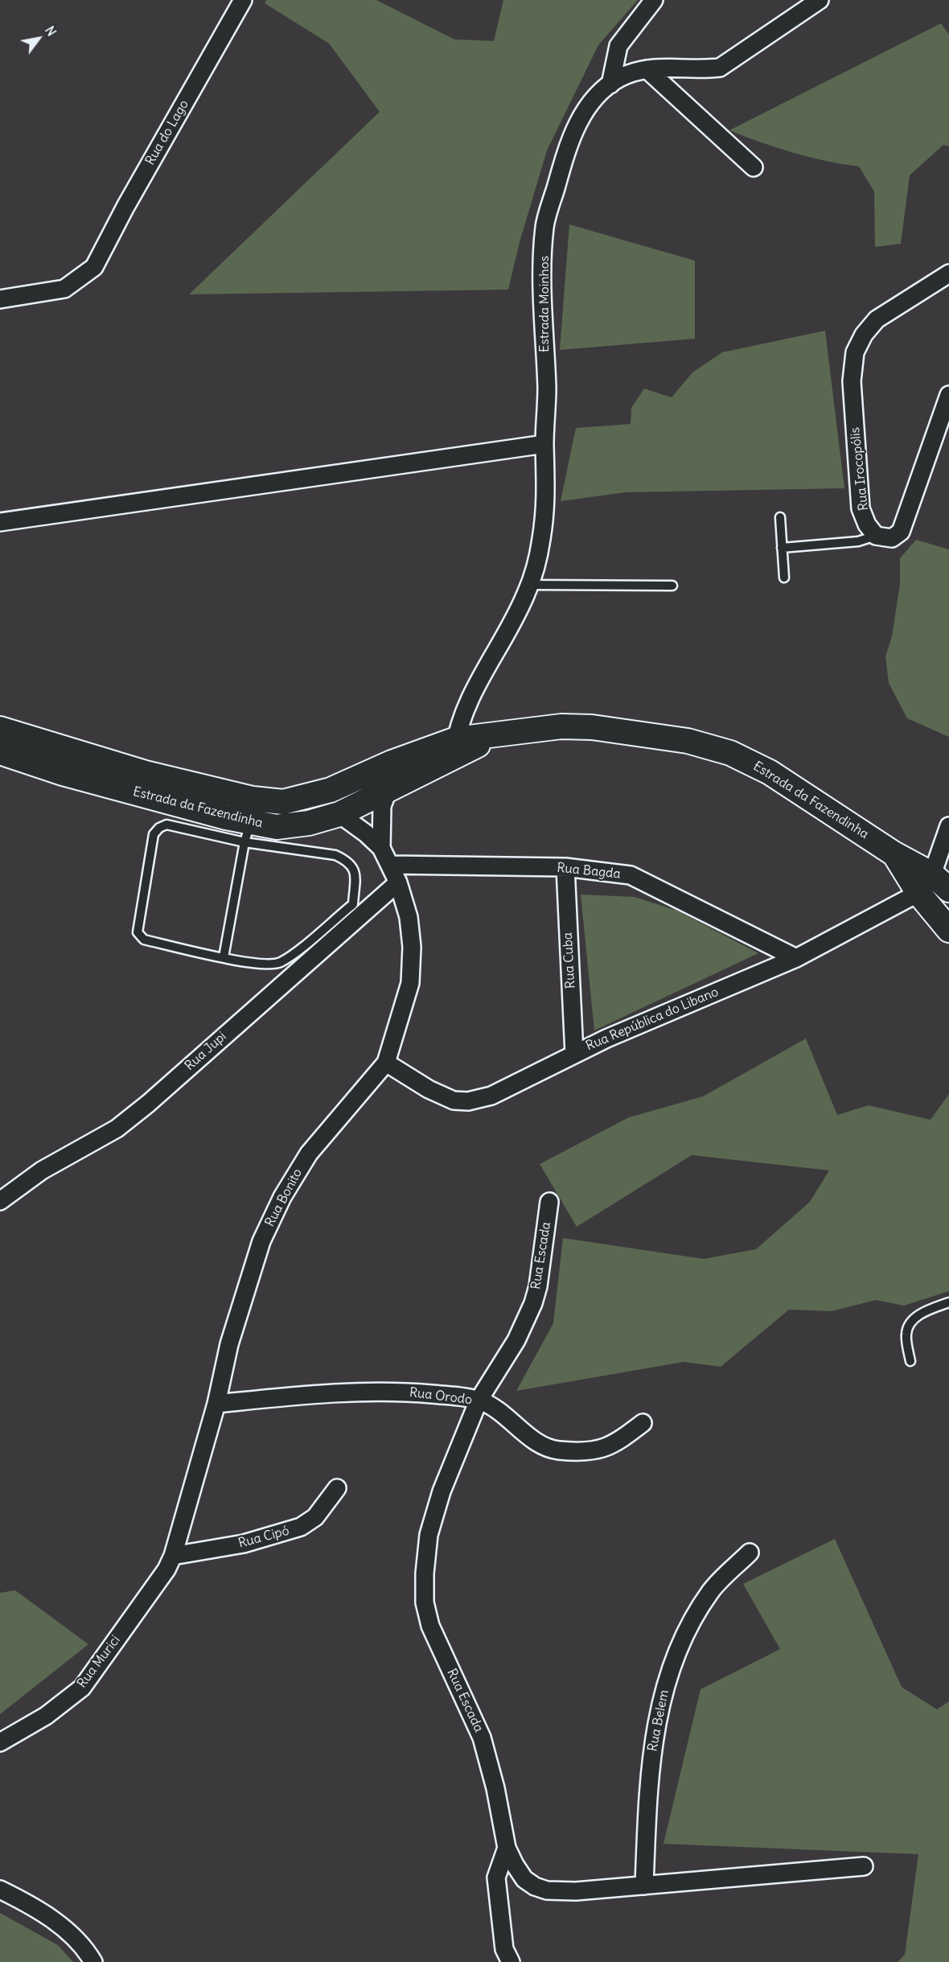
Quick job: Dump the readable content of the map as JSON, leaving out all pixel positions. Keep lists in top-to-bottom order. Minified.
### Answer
{"streets":{"main road":["Estrada da Fazendinha"],"street":["Rua do Lago","Estrada Moinhos","Rua Irocopólis","Rua Bagda","Rua Cuba","Rua República do Libano","Rua Jupi","Rua Bonito","Rua Escada","Rua Orodo","Rua Cipó","Rua Murici","Rua Belem"]},"crossings":[["Estrada Moinhos","Estrada da Fazendinha"],["Estrada da Fazendinha","Rua República do Libano"],["Rua Bagda","Rua Cuba"],["Rua Bagda","Rua República do Libano"],["Rua Bagda","Rua Bonito"],["Rua Cuba","Rua República do Libano"],["Rua República do Libano","Rua Bonito"],["Rua Jupi","Rua Bonito"],["Rua Bonito","Rua Orodo"],["Rua Bonito","Rua Cipó"],["Rua Bonito","Rua Murici"],["Rua Escada","Rua Orodo"],["Rua Escada","Rua Belem"],["Rua Cipó","Rua Murici"]],"north":"top right"}
